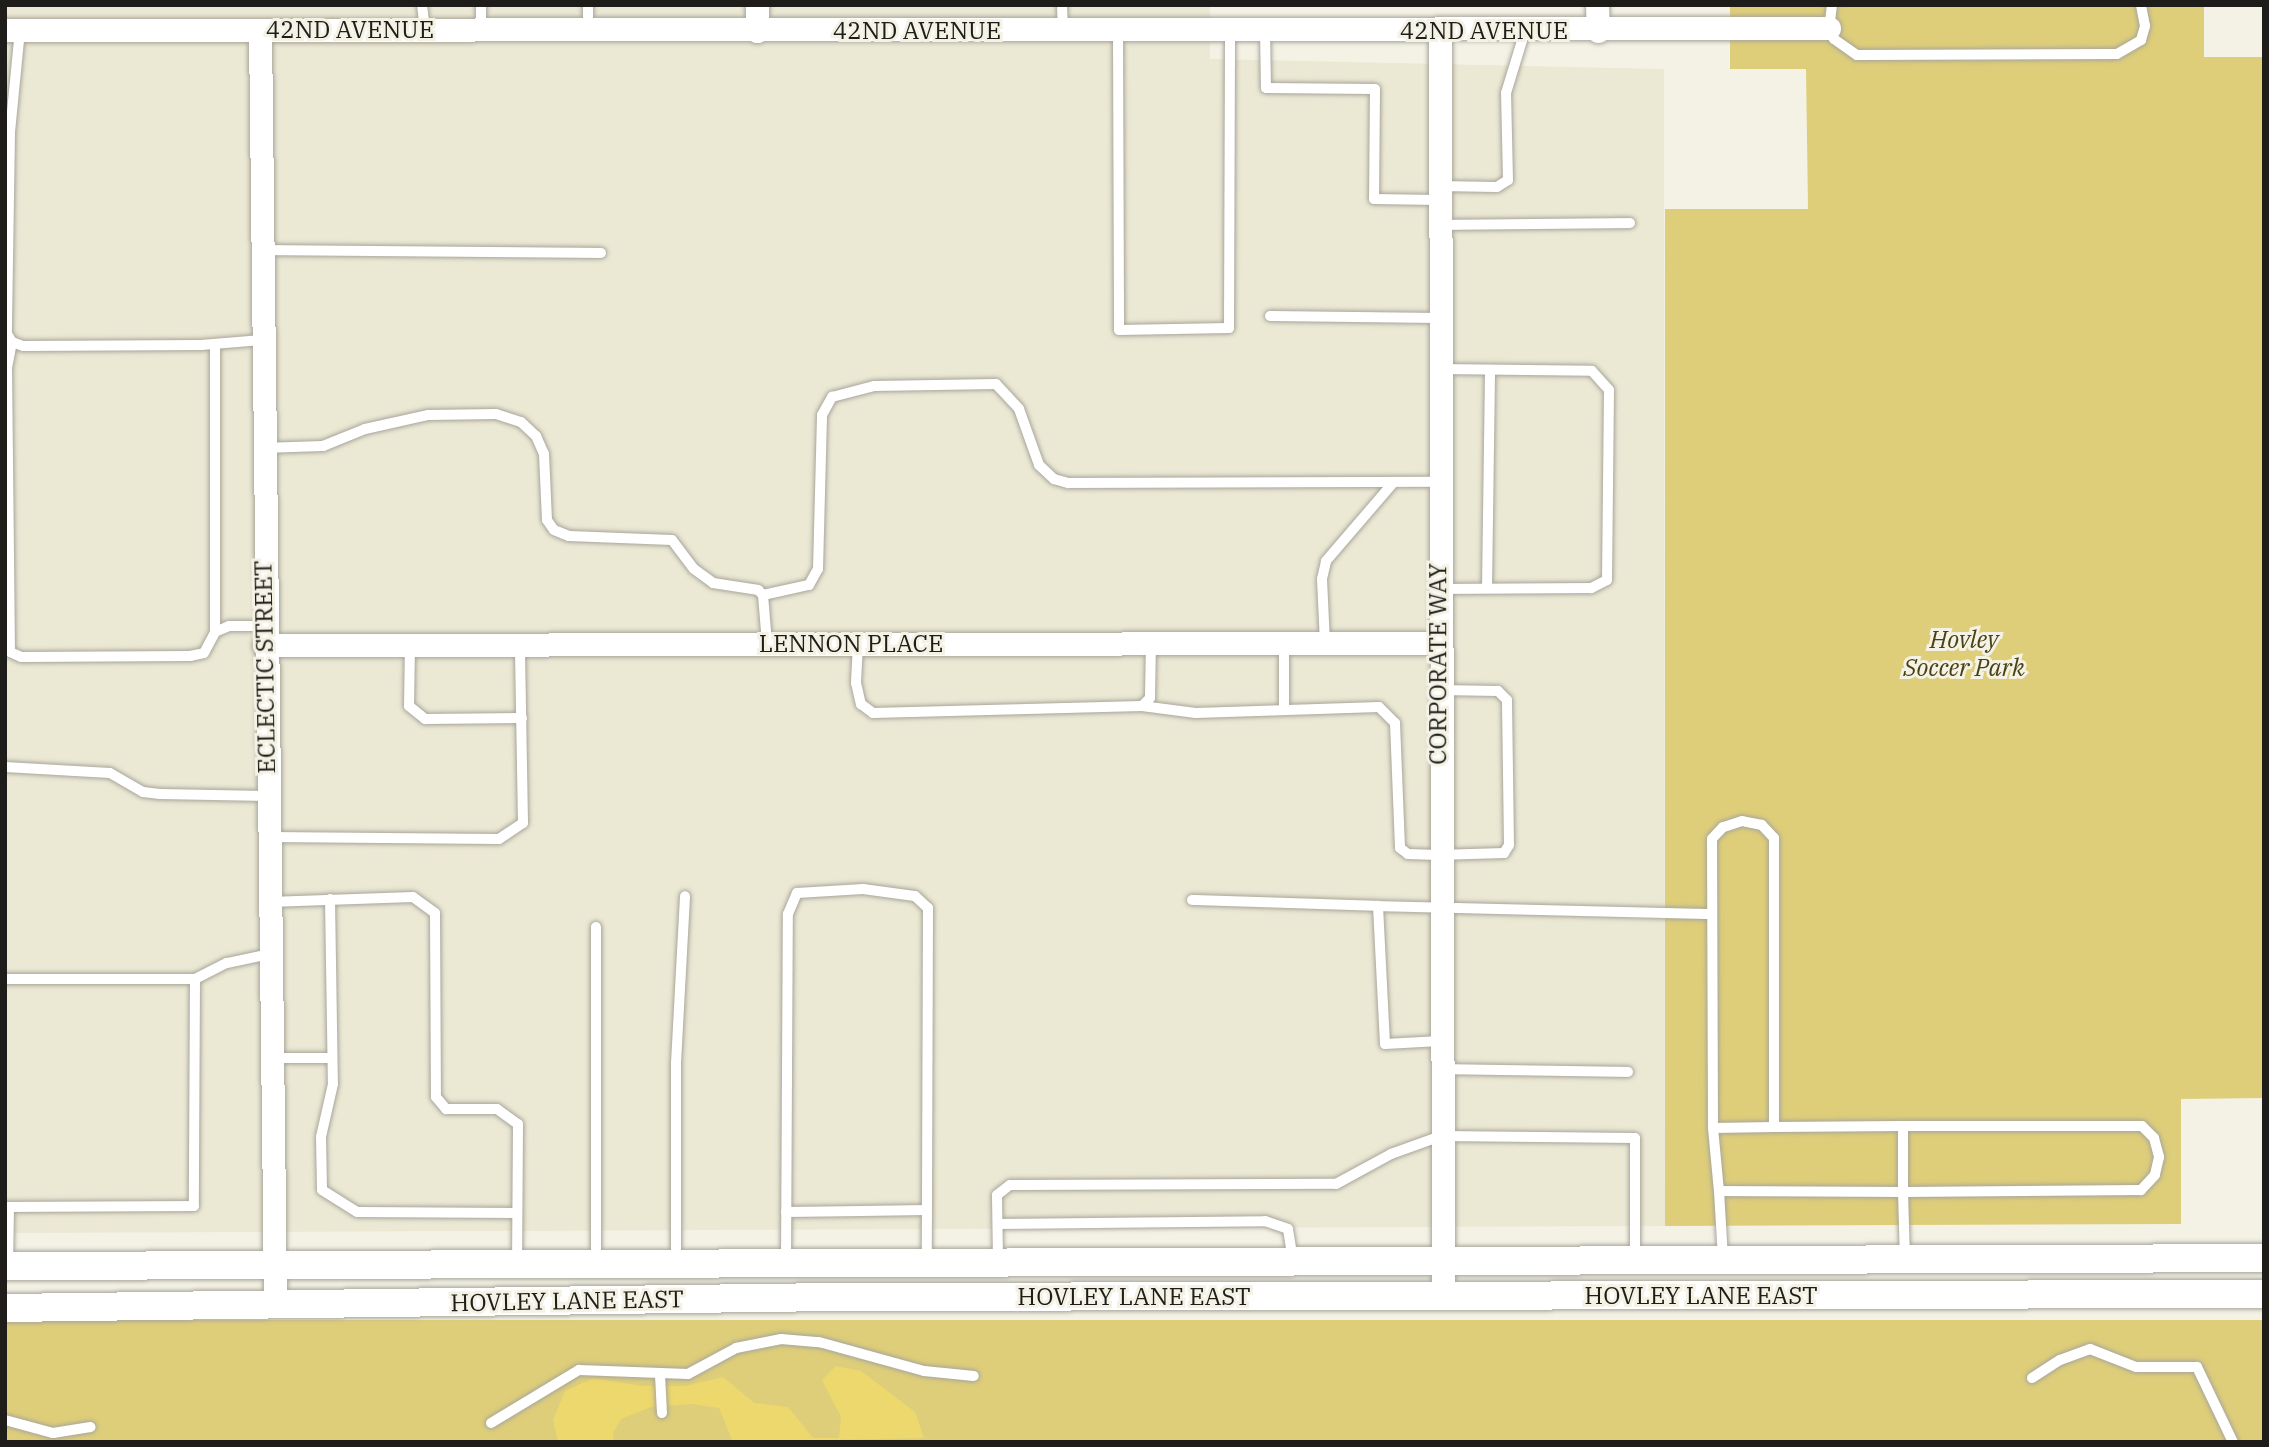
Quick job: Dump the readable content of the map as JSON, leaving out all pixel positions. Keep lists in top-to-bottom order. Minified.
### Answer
{"streets":{"street":["42ND AVENUE","LENNON PLACE","CORPORATE WAY","ECLECTIC STREET","HOVLEY LANE EAST"]},"crossings":[["42ND AVENUE","CORPORATE WAY"],["42ND AVENUE","ECLECTIC STREET"],["LENNON PLACE","CORPORATE WAY"],["LENNON PLACE","ECLECTIC STREET"],["CORPORATE WAY","HOVLEY LANE EAST"],["ECLECTIC STREET","HOVLEY LANE EAST"]],"parks":["Hovley Soccer Park"]}
